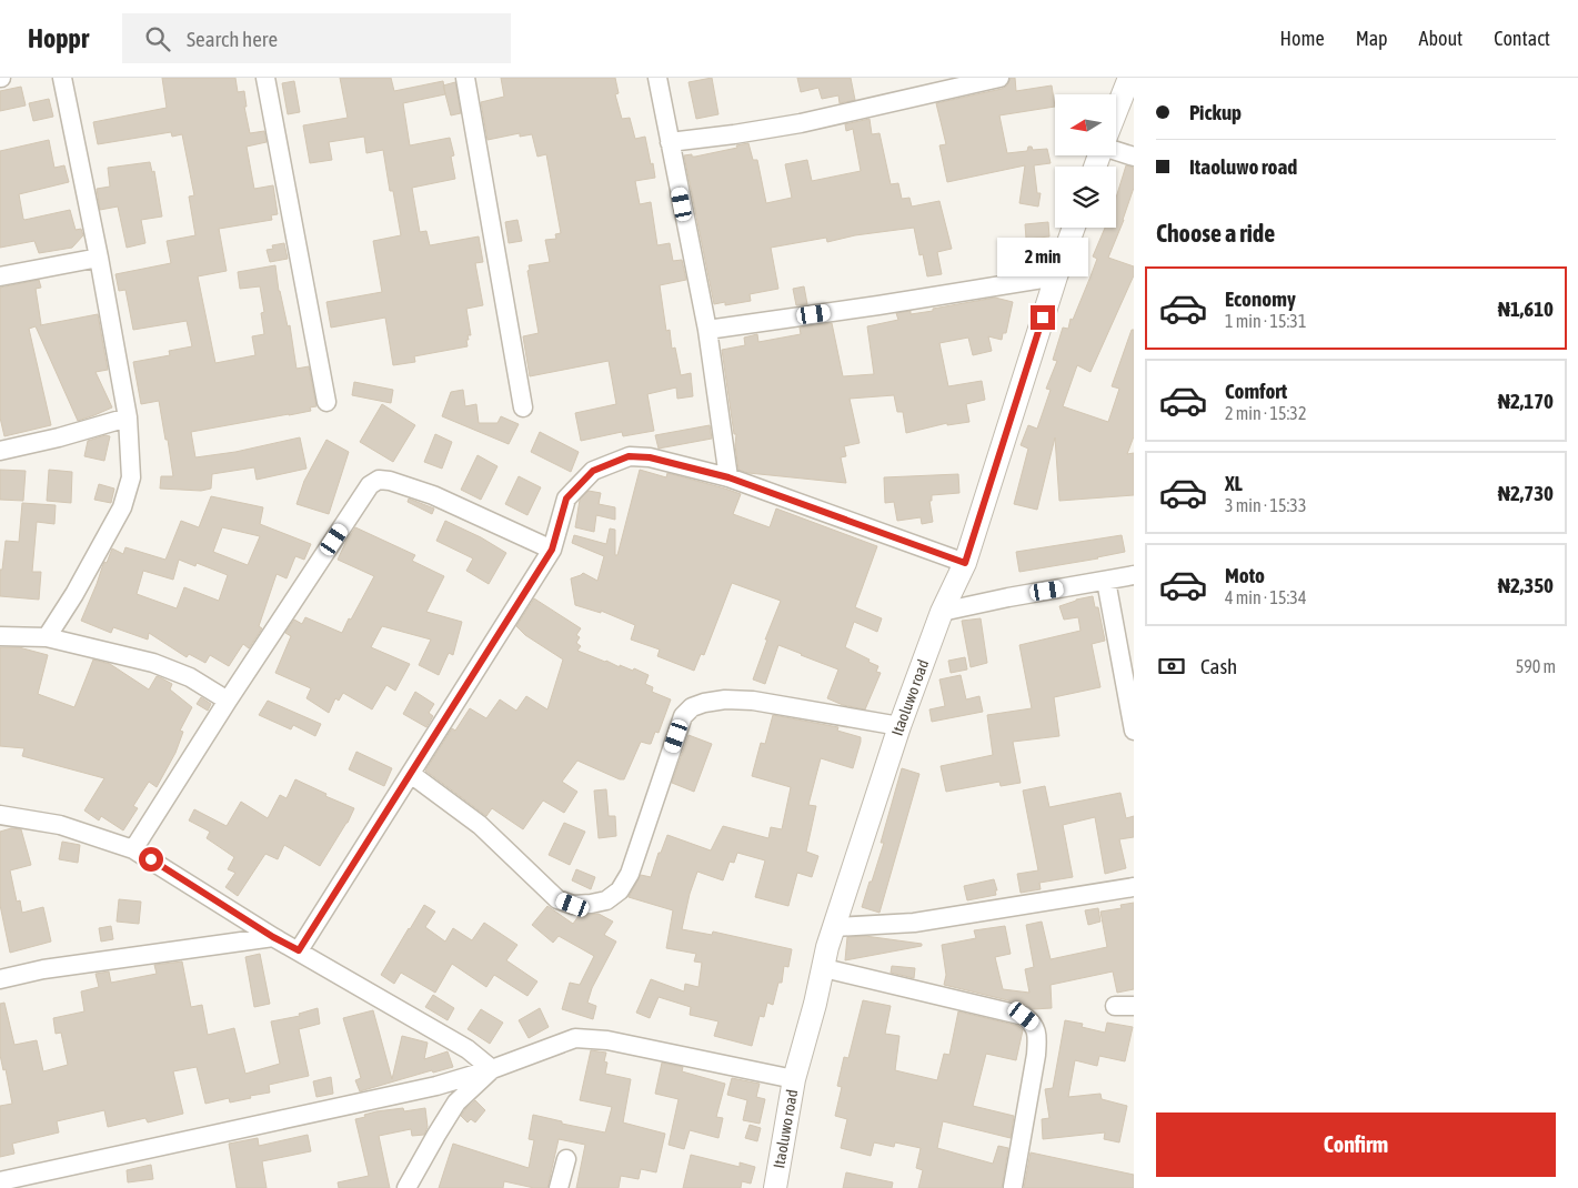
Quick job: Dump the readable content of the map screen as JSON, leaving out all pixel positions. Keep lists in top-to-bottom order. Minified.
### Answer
{"streets":{"street":["Itaoluwo road"]},"north":"left","page":{"header":"Hoppr","search":"Search here","nav":["Home","Map","About","Contact"],"banner":["Pickup","Itaoluwo road"],"heading":"Choose a ride","bubble":"2 min","list":[{"name":"Economy","note":"1 min · 15:31","value":"₦1,610"},{"name":"Comfort","note":"2 min · 15:32","value":"₦2,170"},{"name":"XL","note":"3 min · 15:33","value":"₦2,730"},{"name":"Moto","note":"4 min · 15:34","value":"₦2,350"}],"pay":["Cash","590 m"],"buttons":"Confirm"}}
